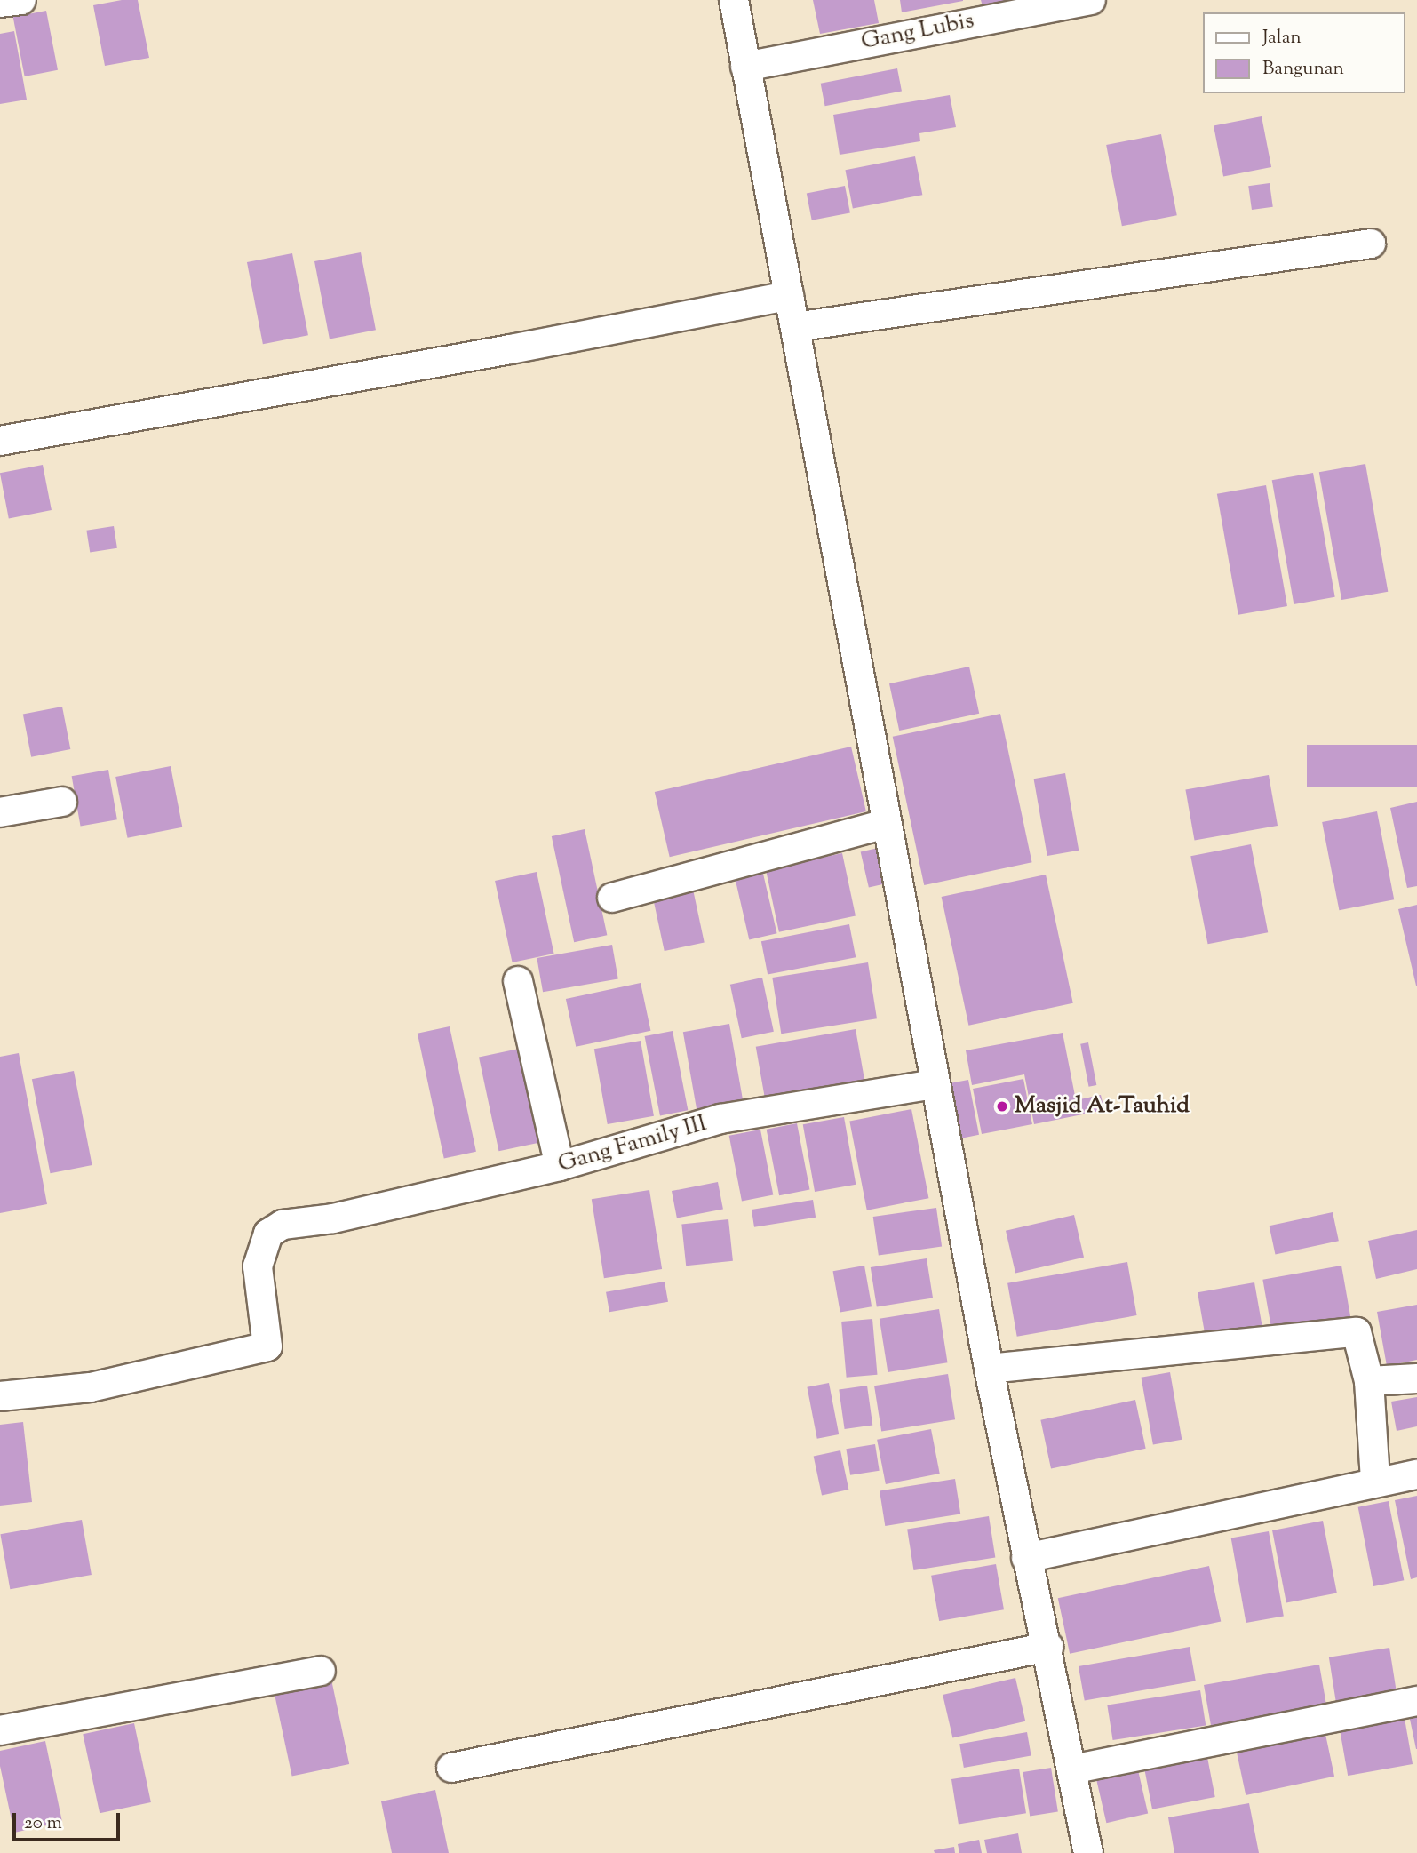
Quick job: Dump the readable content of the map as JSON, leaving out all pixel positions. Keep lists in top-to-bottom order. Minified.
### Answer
{"streets":{"street":["Gang Lubis","Gang Family III"]},"places":["Masjid At-Tauhid"],"legend":["Jalan","Bangunan"],"scale_bar":"20 m"}
